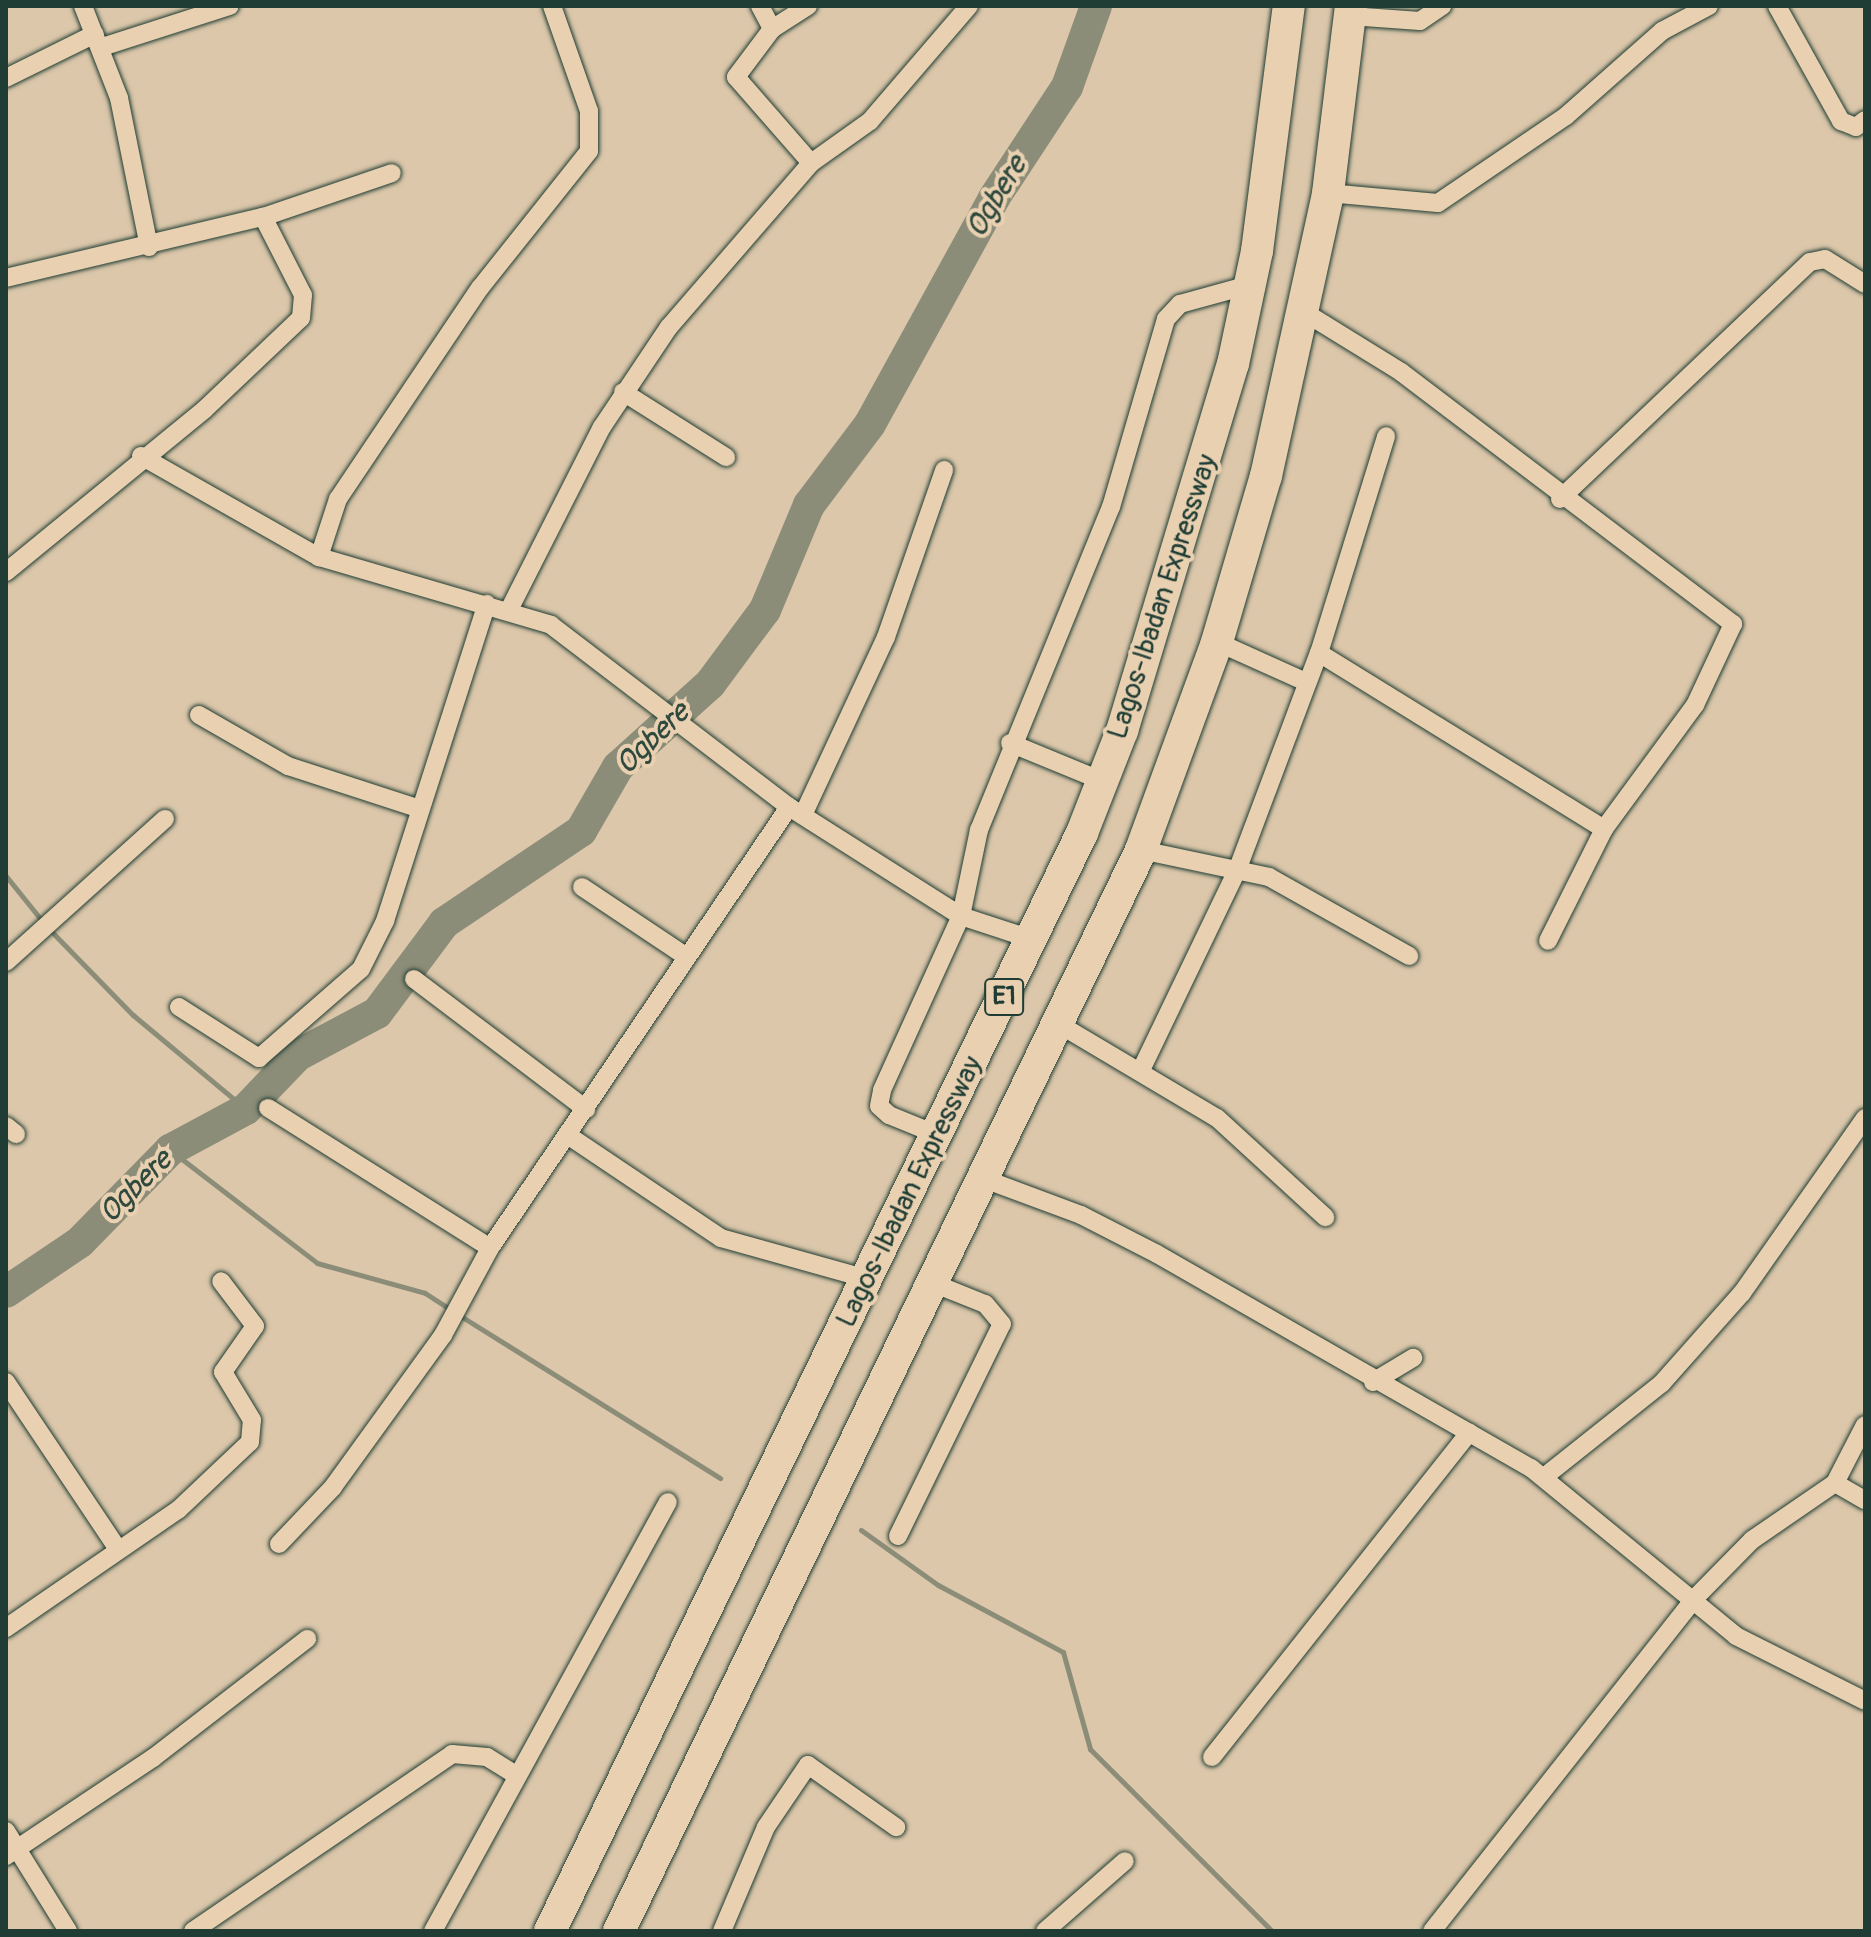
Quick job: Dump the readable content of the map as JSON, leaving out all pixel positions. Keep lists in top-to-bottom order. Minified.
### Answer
{"streets":{"highway":["Lagos-Ibadan Expressway","E1"]},"water":["Ogbere"]}
